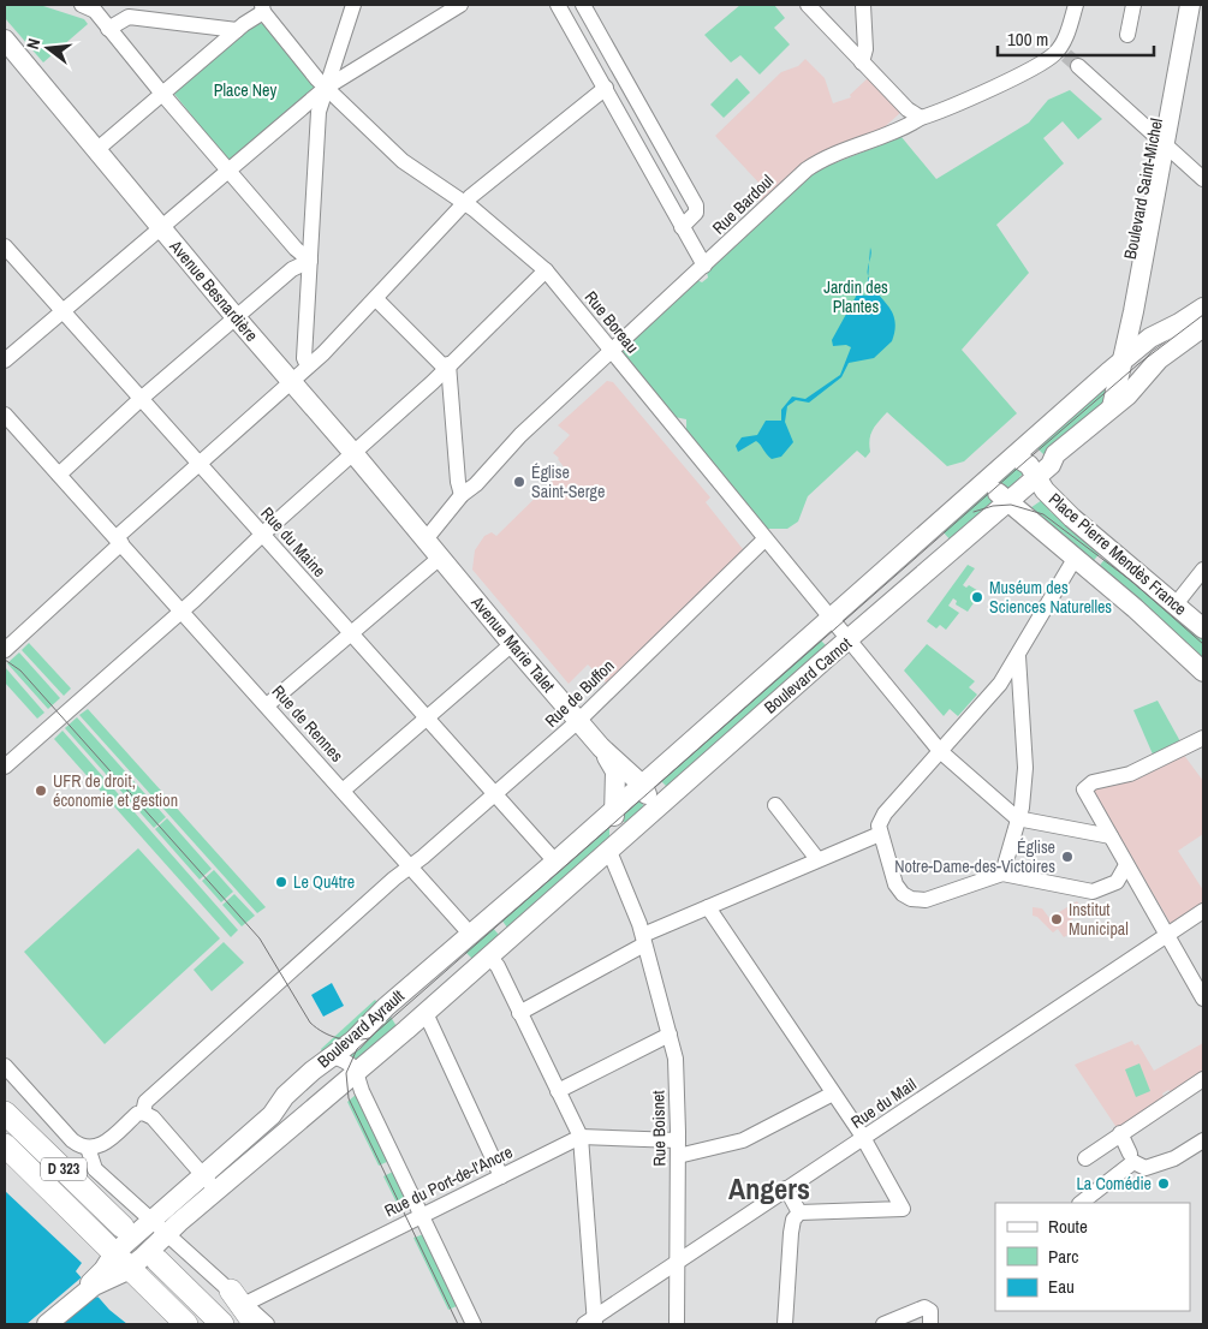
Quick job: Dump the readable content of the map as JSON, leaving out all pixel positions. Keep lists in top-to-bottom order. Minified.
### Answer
{"streets":{"highway":["D 323"],"main road":["Boulevard Saint-Michel","Avenue Besnardière","Place Pierre Mendès France","Avenue Marie Talet","Boulevard Carnot","Boulevard Ayrault"],"street":["Rue Bardoul","Rue Boreau","Rue du Maine","Rue de Buffon","Rue de Rennes","Rue du Mail","Rue Boisnet","Rue du Port-de-l'Ancre"]},"crossings":[["Rue Bardoul","Avenue Besnardière"],["Rue Bardoul","Rue Boreau"],["Rue Bardoul","Avenue Marie Talet"],["Avenue Besnardière","Avenue Marie Talet"],["Rue Boreau","Boulevard Carnot"],["Rue Boreau","Rue de Buffon"],["Rue du Maine","Rue de Buffon"],["Rue du Maine","Boulevard Ayrault"],["Place Pierre Mendès France","Boulevard Carnot"],["Avenue Marie Talet","Boulevard Carnot"],["Avenue Marie Talet","Rue de Buffon"],["Avenue Marie Talet","Boulevard Ayrault"],["Boulevard Carnot","Boulevard Ayrault"],["Boulevard Carnot","Rue Boisnet"],["Rue de Buffon","Rue de Rennes"],["Rue de Rennes","Boulevard Ayrault"],["Boulevard Ayrault","Rue Boisnet"],["Boulevard Ayrault","D 323"],["Rue du Mail","Rue Boisnet"],["Rue Boisnet","Rue du Port-de-l'Ancre"]],"districts":["Angers"],"parks":["Place Ney","Jardin des Plantes"],"places":["Église Saint-Serge","Muséum des Sciences Naturelles","UFR de droit, économie et gestion","Église Notre-Dame-des-Victoires","Le Qu4tre","Institut Municipal","La Comédie"],"legend":["Route","Parc","Eau"],"scale_bar":"100 m","north":"left"}
